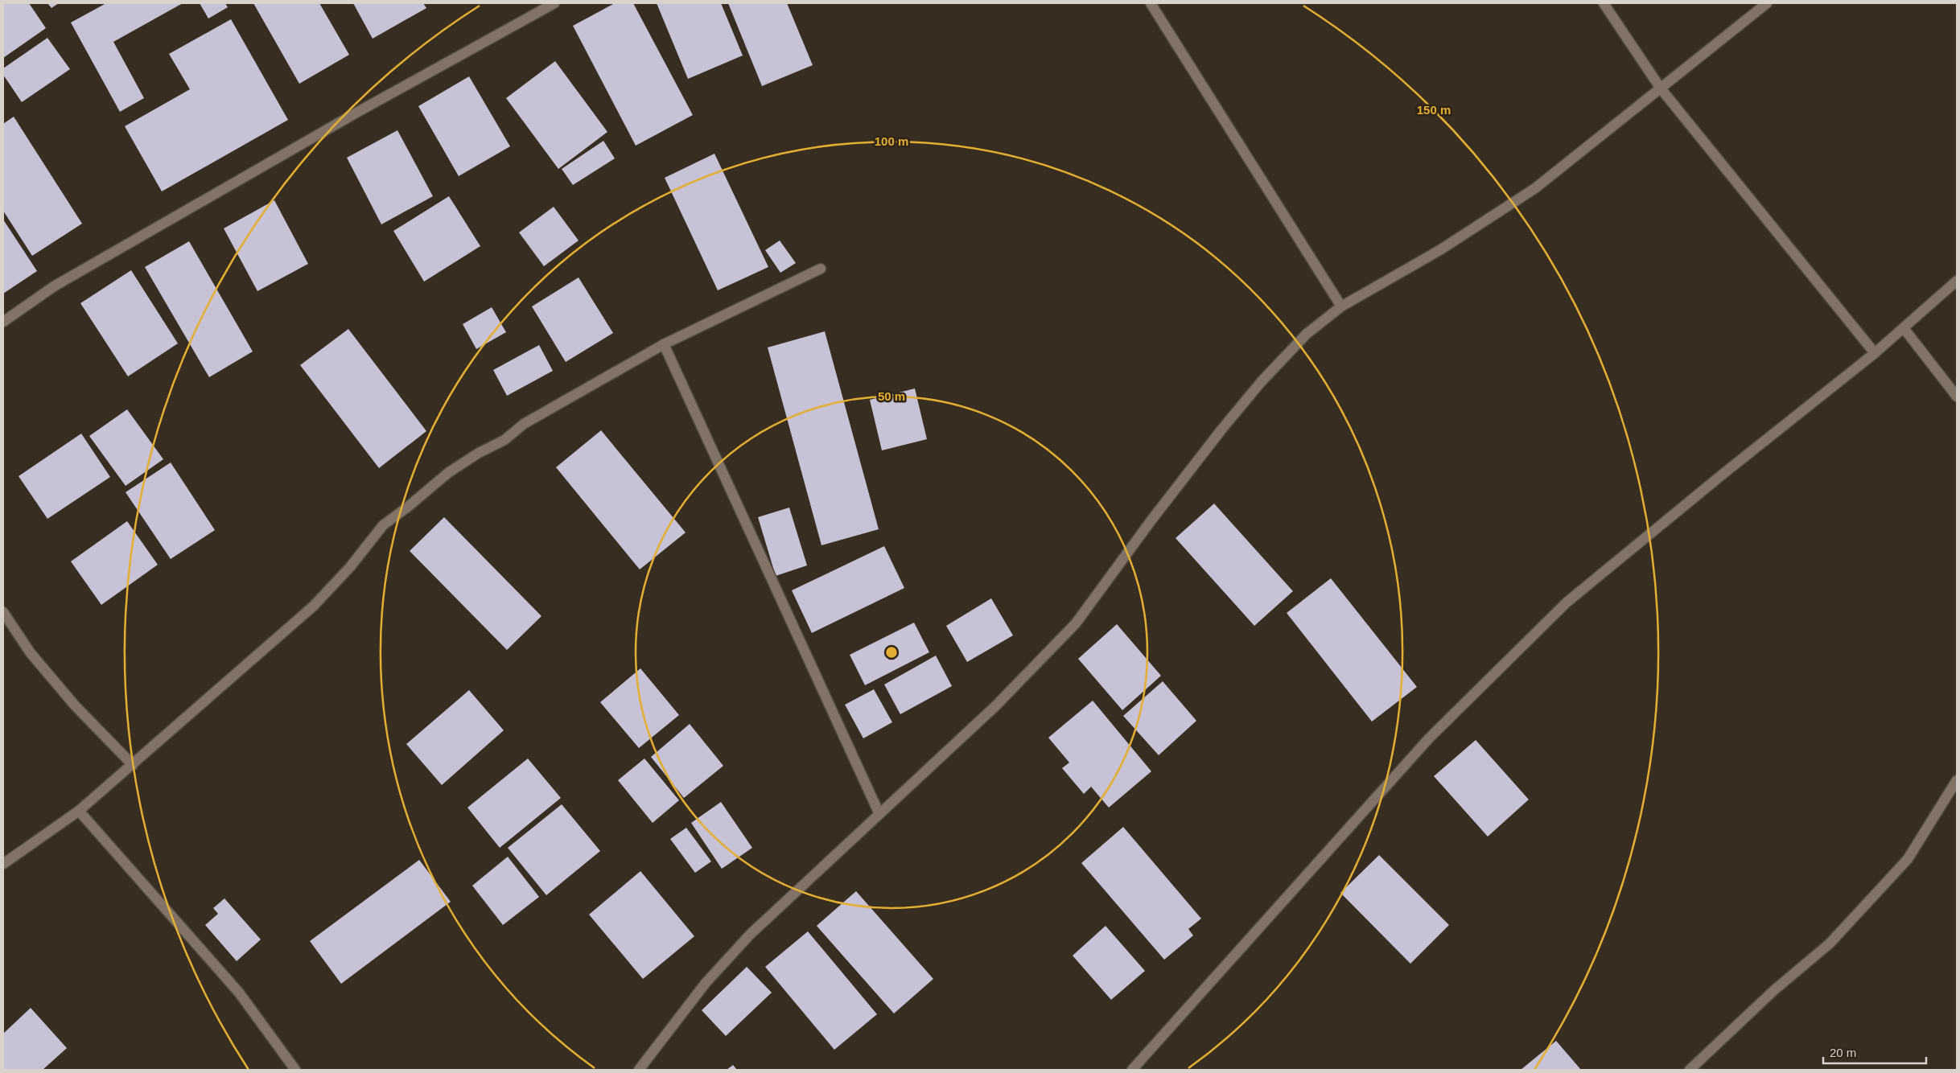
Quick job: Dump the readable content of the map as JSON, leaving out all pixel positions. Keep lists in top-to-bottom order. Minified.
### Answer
{"scale_bar":"20 m","rings":["150 m","100 m","50 m"]}
